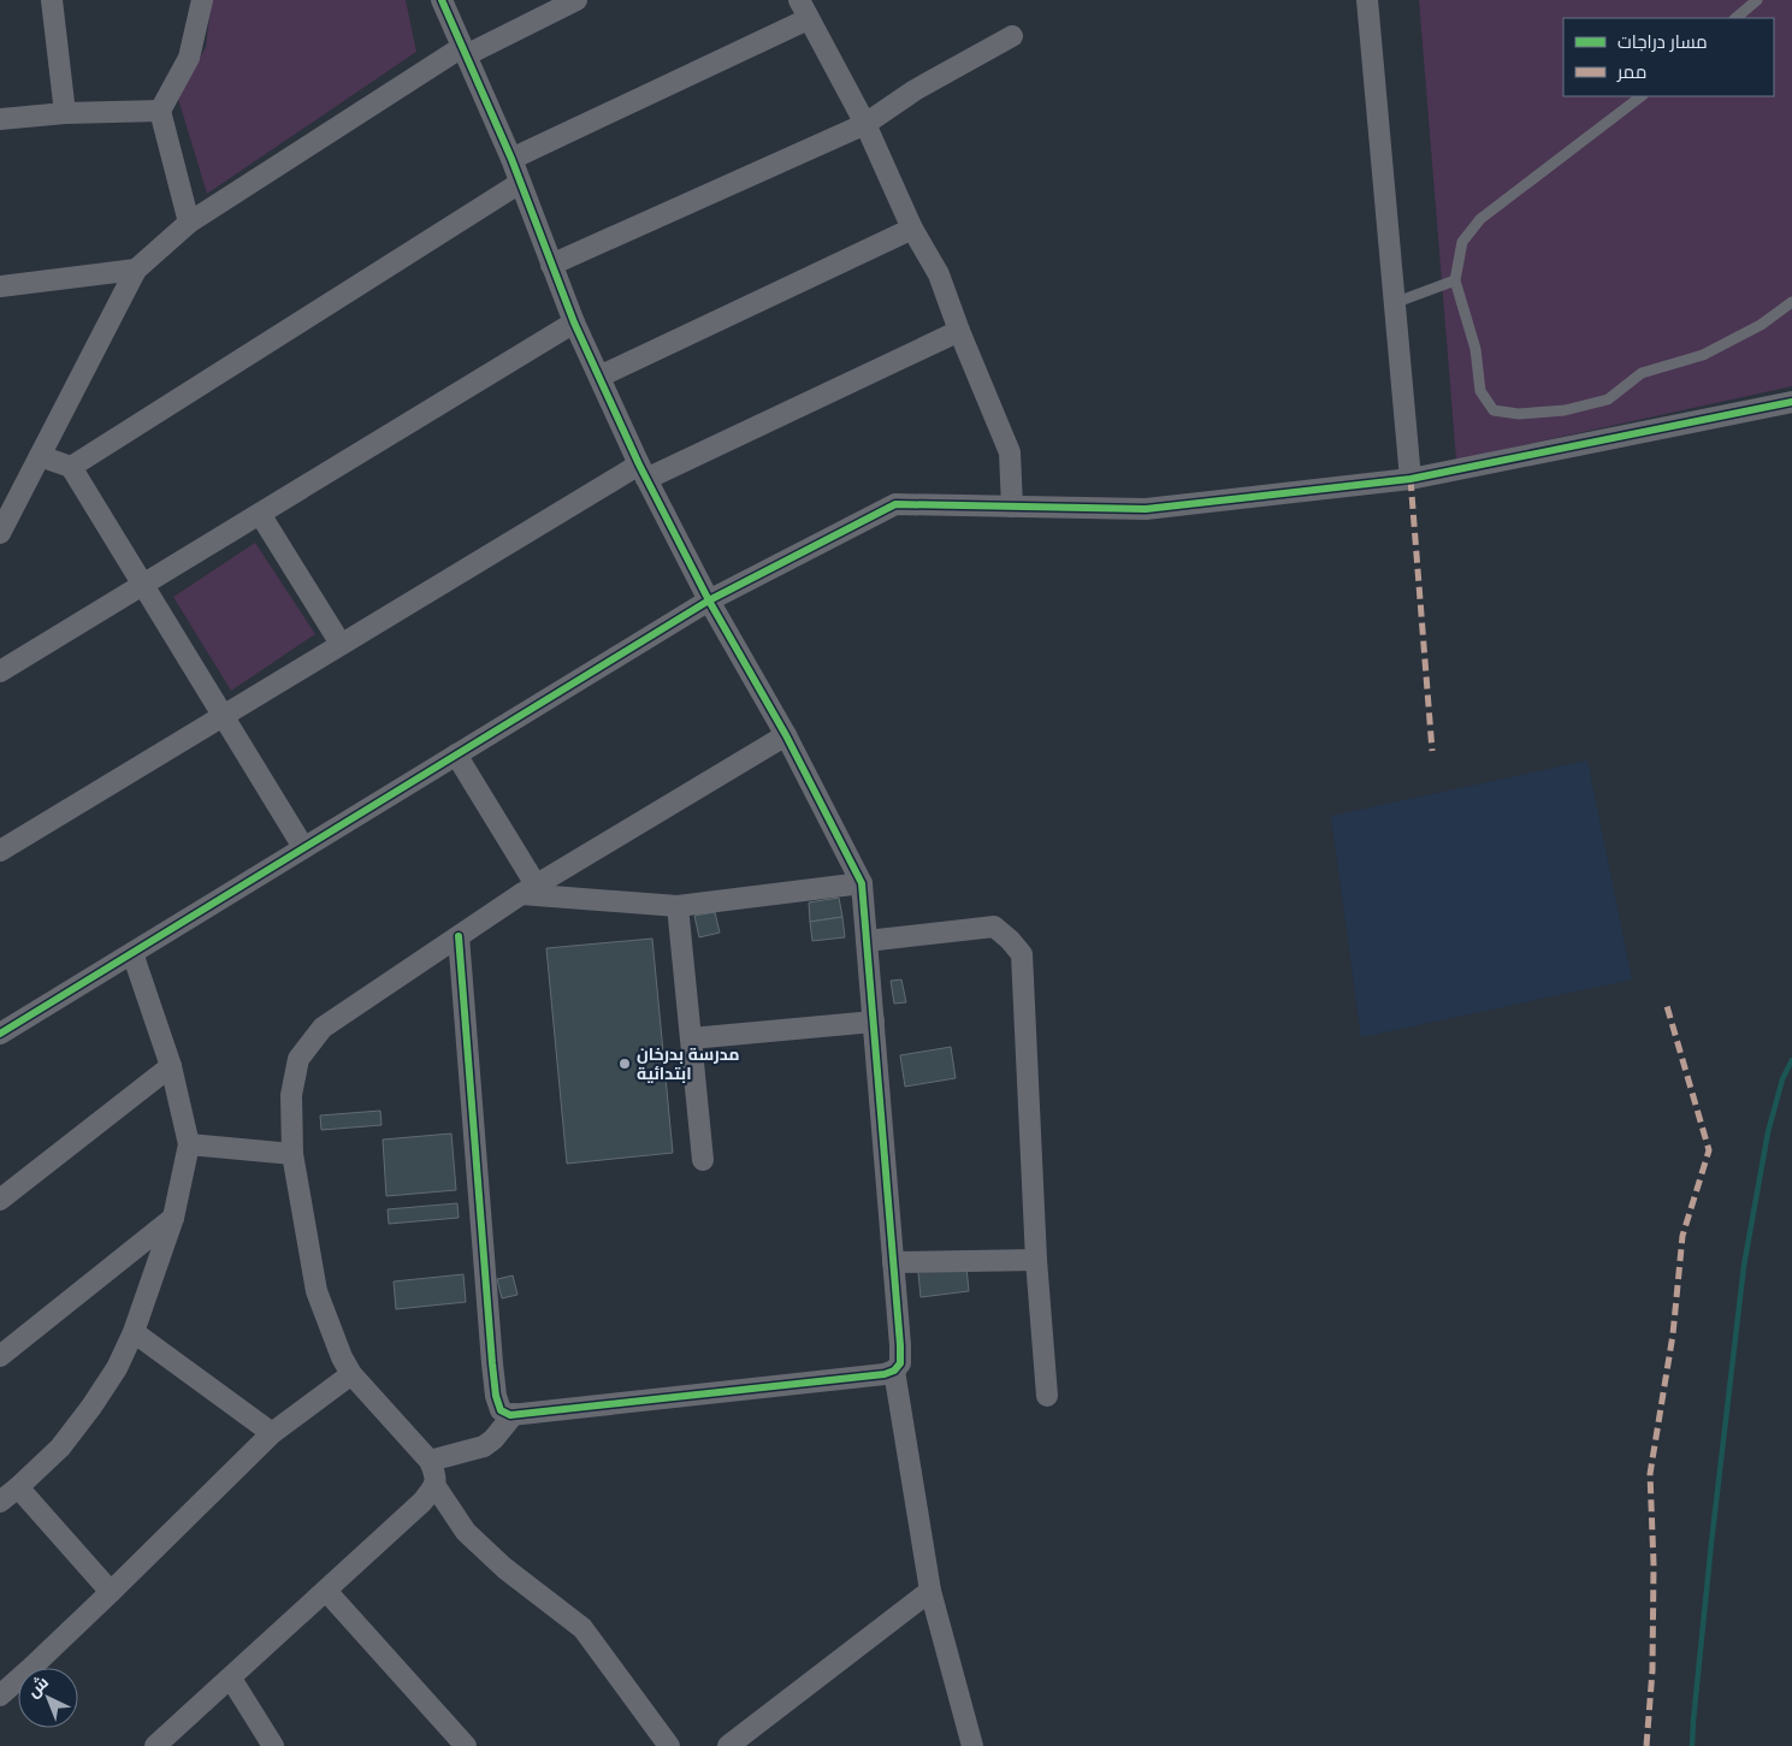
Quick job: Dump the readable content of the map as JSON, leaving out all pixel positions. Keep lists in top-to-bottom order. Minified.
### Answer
{"places":["مدرسة بدرخان ابتدائية"],"legend":["مسار دراجات","ممر"],"north":"top left"}
